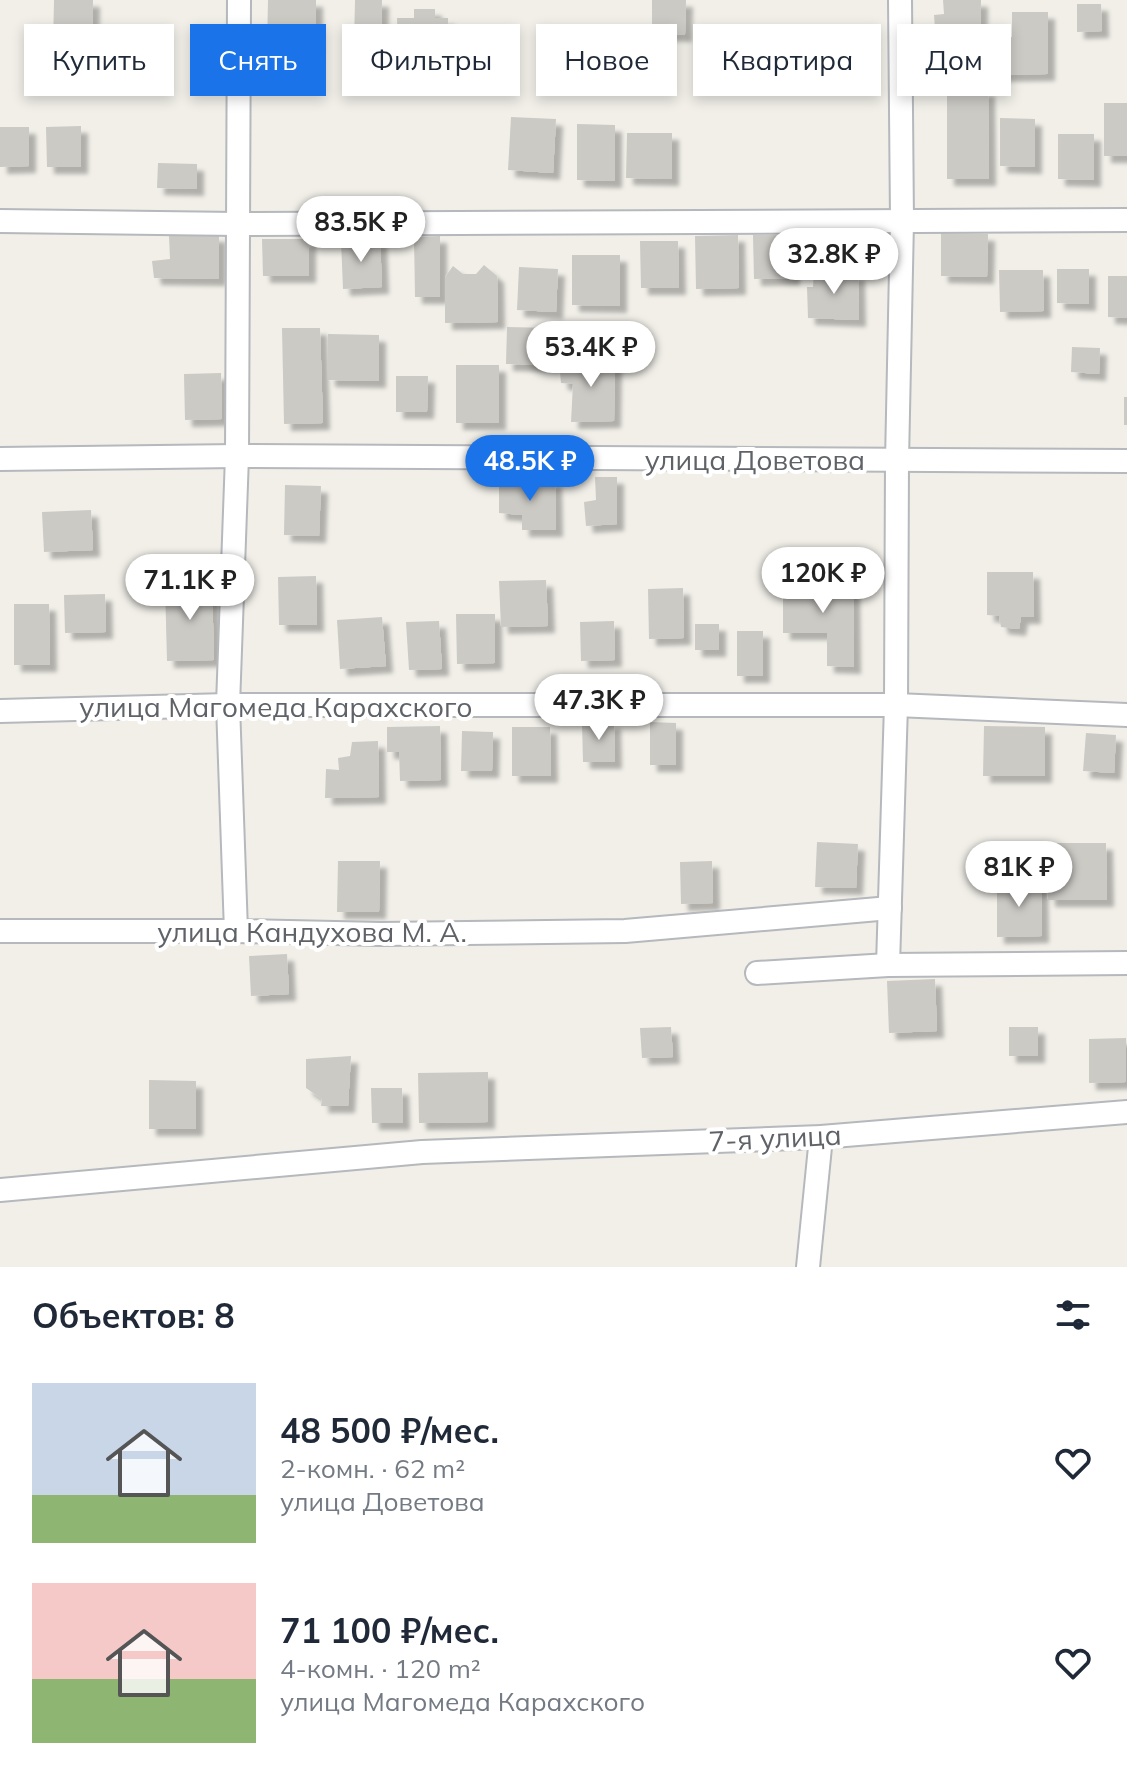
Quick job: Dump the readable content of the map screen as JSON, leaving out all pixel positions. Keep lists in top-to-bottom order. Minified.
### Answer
{"streets":{"street":["улица Доветова","улица Магомеда Карахского","улица Кандухова М. А.","7-я улица"]},"page":{"chip":["Купить","Снять","Фильтры","Новое","Квартира","Дом"],"price":["83.5K ₽","32.8K ₽","53.4K ₽","48.5K ₽","120K ₽","71.1K ₽","47.3K ₽","81K ₽"],"heading":"Объектов: 8","list":[{"name":"48 500 ₽/мес.","note":"2-комн. · 62 m² · улица Доветова"},{"name":"71 100 ₽/мес.","note":"4-комн. · 120 m² · улица Магомеда Карахского"}]}}
